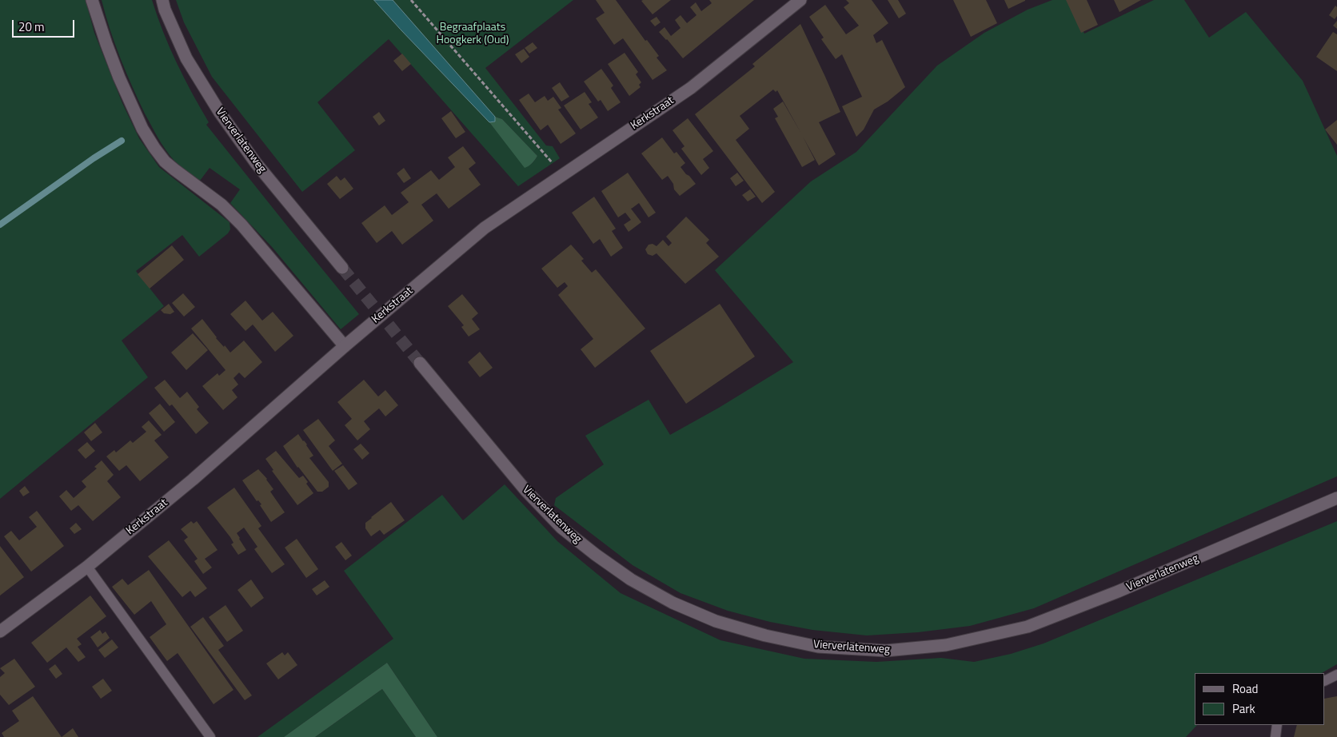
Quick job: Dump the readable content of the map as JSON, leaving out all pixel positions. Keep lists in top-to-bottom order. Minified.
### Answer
{"streets":{"street":["Kerkstraat","Vierverlatenweg"]},"parks":["Begraafplaats Hoogkerk (Oud)"],"legend":["Road","Park"],"scale_bar":"20 m"}
